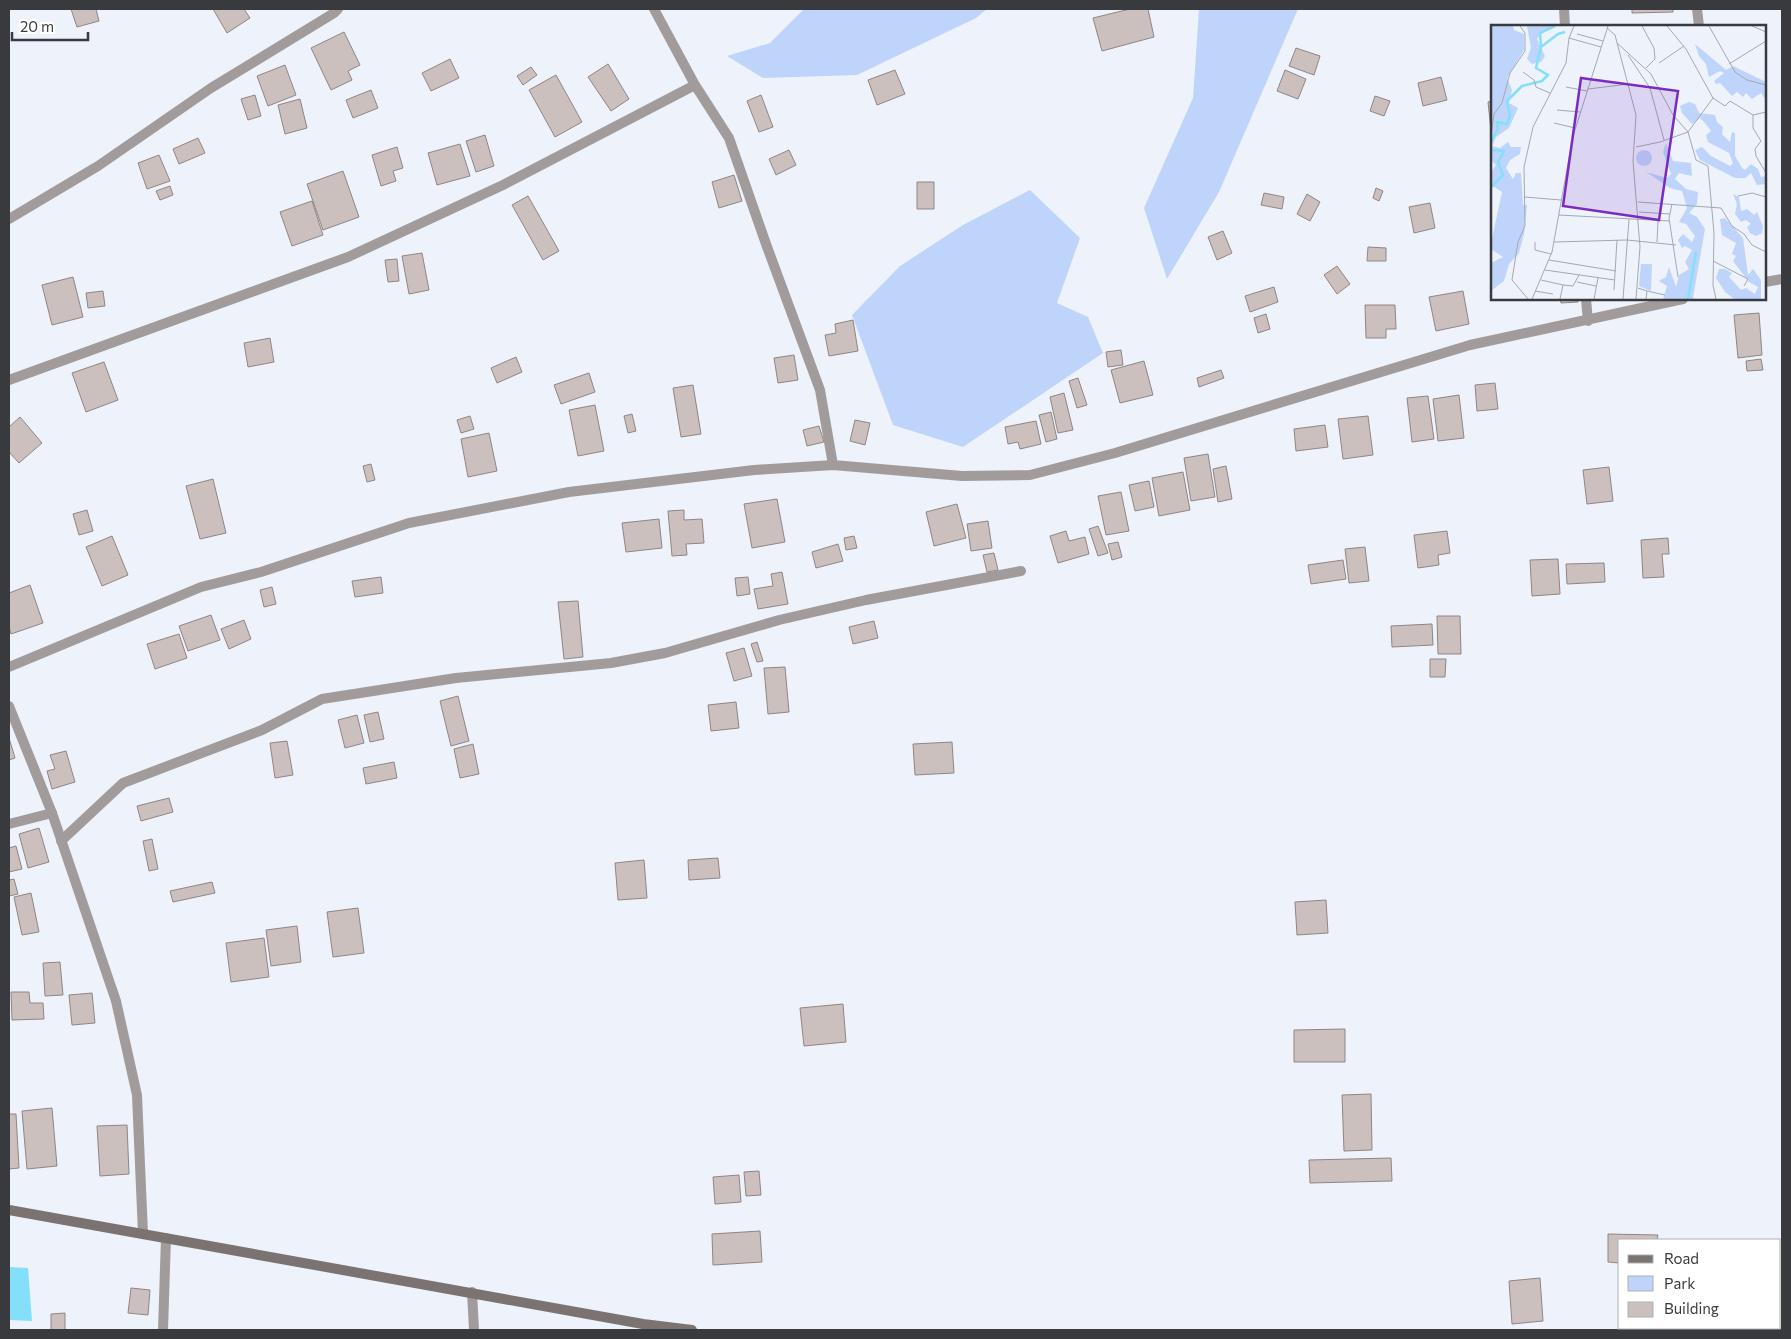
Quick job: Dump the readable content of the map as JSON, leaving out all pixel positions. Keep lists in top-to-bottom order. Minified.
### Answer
{"legend":["Road","Park","Building"],"scale_bar":"20 m"}
